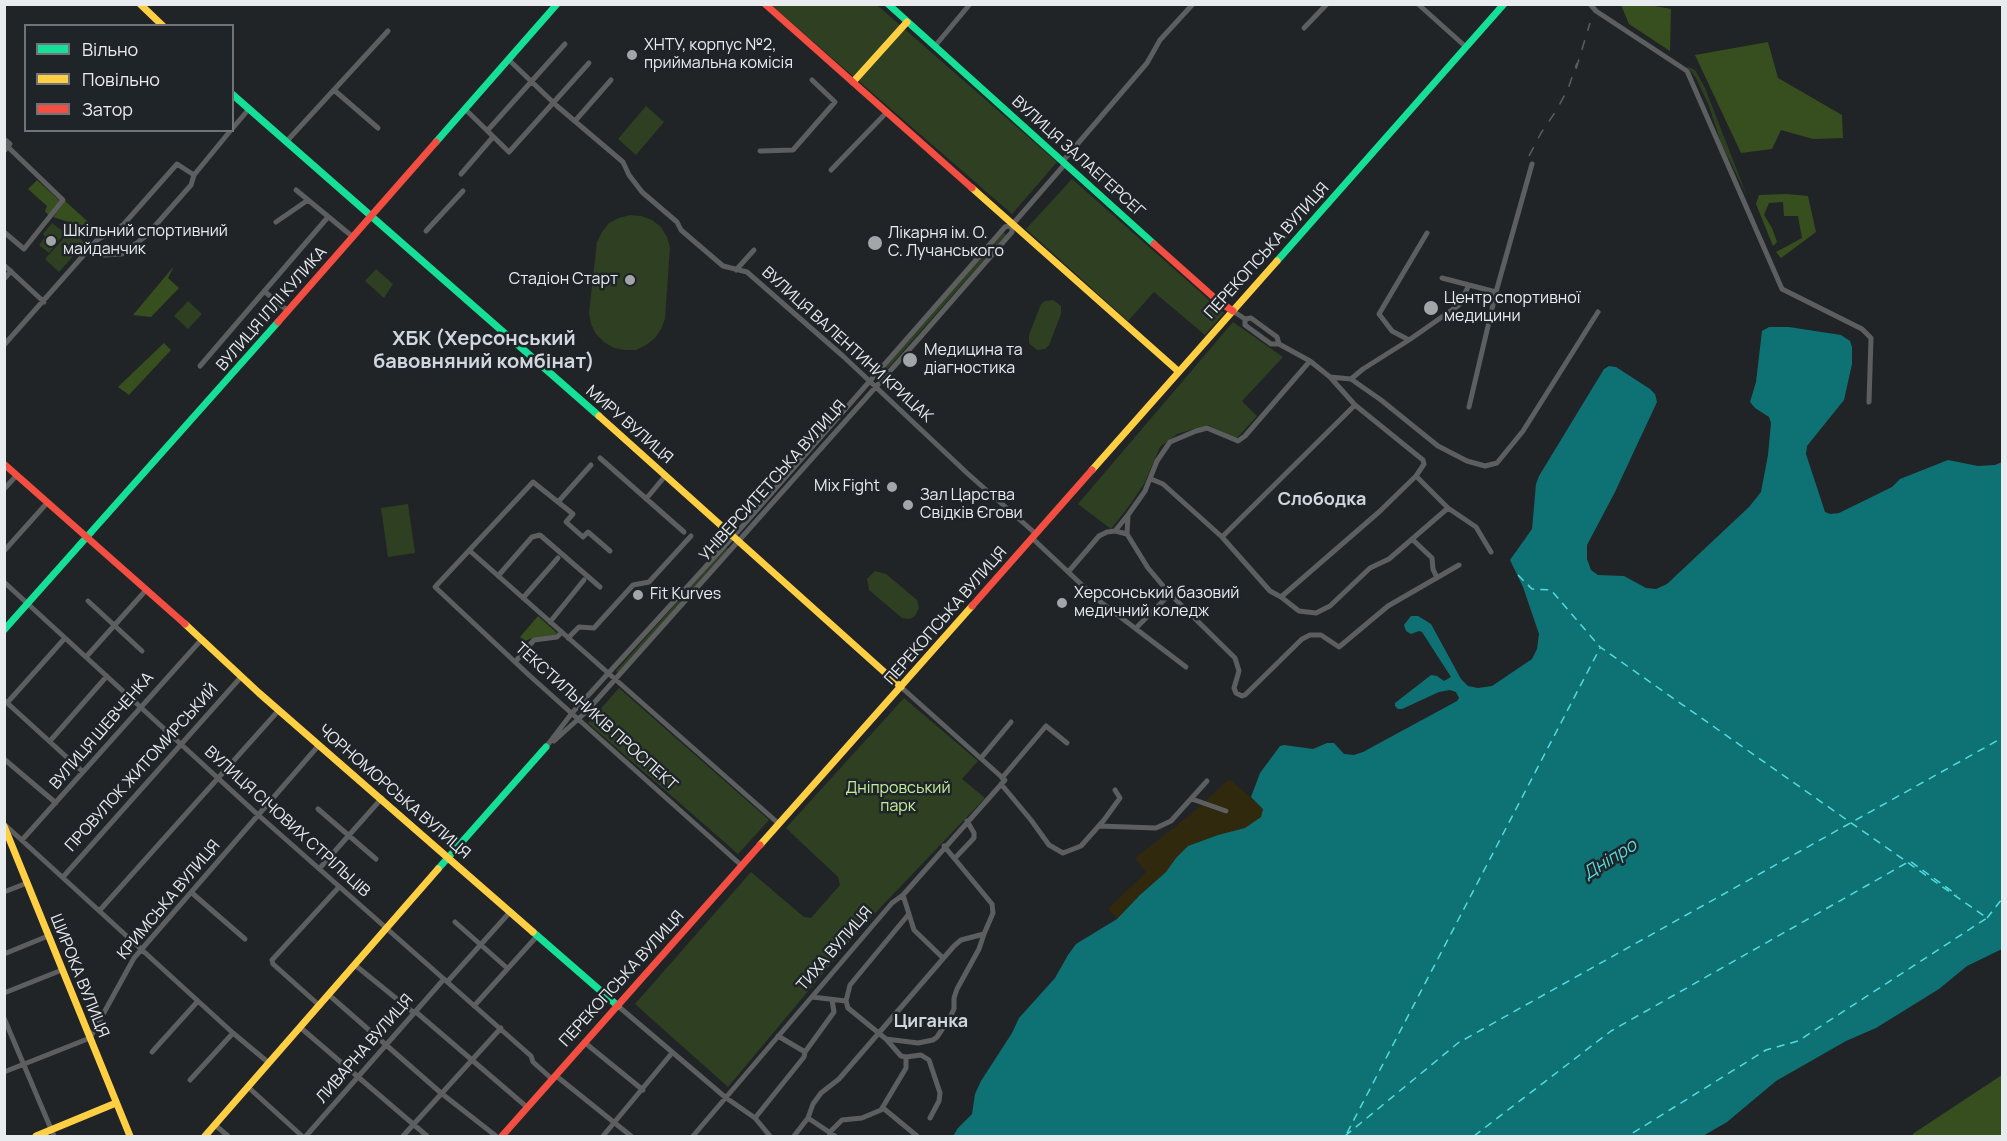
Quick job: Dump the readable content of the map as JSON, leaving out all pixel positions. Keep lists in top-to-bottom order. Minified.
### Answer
{"streets":{"street":["ВУЛИЦЯ ЗАЛАЕГЕРСЕГ","ПЕРЕКОПСЬКА ВУЛИЦЯ","ВУЛИЦЯ ІЛЛІ КУЛИКА","ВУЛИЦЯ ВАЛЕНТИНИ КРИЦАК","МИРУ ВУЛИЦЯ","УНІВЕРСИТЕТСЬКА ВУЛИЦЯ","ТЕКСТИЛЬНИКІВ ПРОСПЕКТ","ВУЛИЦЯ ШЕВЧЕНКА","ПРОВУЛОК ЖИТОМИРСЬКИЙ","ЧОРНОМОРСЬКА ВУЛИЦЯ","ВУЛИЦЯ СІЧОВИХ СТРІЛЬЦІВ","КРИМСЬКА ВУЛИЦЯ","ТИХА ВУЛИЦЯ","ШИРОКА ВУЛИЦЯ","ЛИВАРНА ВУЛИЦЯ"]},"crossings":[["ВУЛИЦЯ ЗАЛАЕГЕРСЕГ","ПЕРЕКОПСЬКА ВУЛИЦЯ"],["ВУЛИЦЯ ЗАЛАЕГЕРСЕГ","УНІВЕРСИТЕТСЬКА ВУЛИЦЯ"],["ПЕРЕКОПСЬКА ВУЛИЦЯ","ВУЛИЦЯ ВАЛЕНТИНИ КРИЦАК"],["ПЕРЕКОПСЬКА ВУЛИЦЯ","МИРУ ВУЛИЦЯ"],["ПЕРЕКОПСЬКА ВУЛИЦЯ","ТЕКСТИЛЬНИКІВ ПРОСПЕКТ"],["ПЕРЕКОПСЬКА ВУЛИЦЯ","ЧОРНОМОРСЬКА ВУЛИЦЯ"],["ПЕРЕКОПСЬКА ВУЛИЦЯ","ВУЛИЦЯ СІЧОВИХ СТРІЛЬЦІВ"],["ВУЛИЦЯ ІЛЛІ КУЛИКА","ВУЛИЦЯ ВАЛЕНТИНИ КРИЦАК"],["ВУЛИЦЯ ІЛЛІ КУЛИКА","МИРУ ВУЛИЦЯ"],["ВУЛИЦЯ ІЛЛІ КУЛИКА","ЧОРНОМОРСЬКА ВУЛИЦЯ"],["ВУЛИЦЯ ІЛЛІ КУЛИКА","ВУЛИЦЯ СІЧОВИХ СТРІЛЬЦІВ"],["ВУЛИЦЯ ВАЛЕНТИНИ КРИЦАК","УНІВЕРСИТЕТСЬКА ВУЛИЦЯ"],["МИРУ ВУЛИЦЯ","УНІВЕРСИТЕТСЬКА ВУЛИЦЯ"],["МИРУ ВУЛИЦЯ","ТИХА ВУЛИЦЯ"],["УНІВЕРСИТЕТСЬКА ВУЛИЦЯ","ТЕКСТИЛЬНИКІВ ПРОСПЕКТ"],["УНІВЕРСИТЕТСЬКА ВУЛИЦЯ","ЧОРНОМОРСЬКА ВУЛИЦЯ"],["УНІВЕРСИТЕТСЬКА ВУЛИЦЯ","ВУЛИЦЯ СІЧОВИХ СТРІЛЬЦІВ"],["ВУЛИЦЯ ШЕВЧЕНКА","ЧОРНОМОРСЬКА ВУЛИЦЯ"],["ВУЛИЦЯ ШЕВЧЕНКА","ВУЛИЦЯ СІЧОВИХ СТРІЛЬЦІВ"],["ПРОВУЛОК ЖИТОМИРСЬКИЙ","ЧОРНОМОРСЬКА ВУЛИЦЯ"],["ПРОВУЛОК ЖИТОМИРСЬКИЙ","ВУЛИЦЯ СІЧОВИХ СТРІЛЬЦІВ"],["ЧОРНОМОРСЬКА ВУЛИЦЯ","КРИМСЬКА ВУЛИЦЯ"],["ЧОРНОМОРСЬКА ВУЛИЦЯ","ТИХА ВУЛИЦЯ"],["ЧОРНОМОРСЬКА ВУЛИЦЯ","ЛИВАРНА ВУЛИЦЯ"],["ВУЛИЦЯ СІЧОВИХ СТРІЛЬЦІВ","КРИМСЬКА ВУЛИЦЯ"],["ВУЛИЦЯ СІЧОВИХ СТРІЛЬЦІВ","ЛИВАРНА ВУЛИЦЯ"],["КРИМСЬКА ВУЛИЦЯ","ШИРОКА ВУЛИЦЯ"]],"districts":["ХБК (Херсонський бавовняний комбінат)","Слободка","Циганка"],"water":["Дніпро"],"parks":["Дніпровський парк"],"places":["ХНТУ, корпус №2, приймальна комісія","Шкільний спортивний майданчик","Лікарня ім. О. С. Лучанського","Стадіон Старт","Центр спортивної медицини","Медицина та діагностика","Mix Fight","Зал Царства Свідків Єгови","Fit Kurves","Херсонський базовий медичний коледж"],"legend":["Вільно","Повільно","Затор"]}
